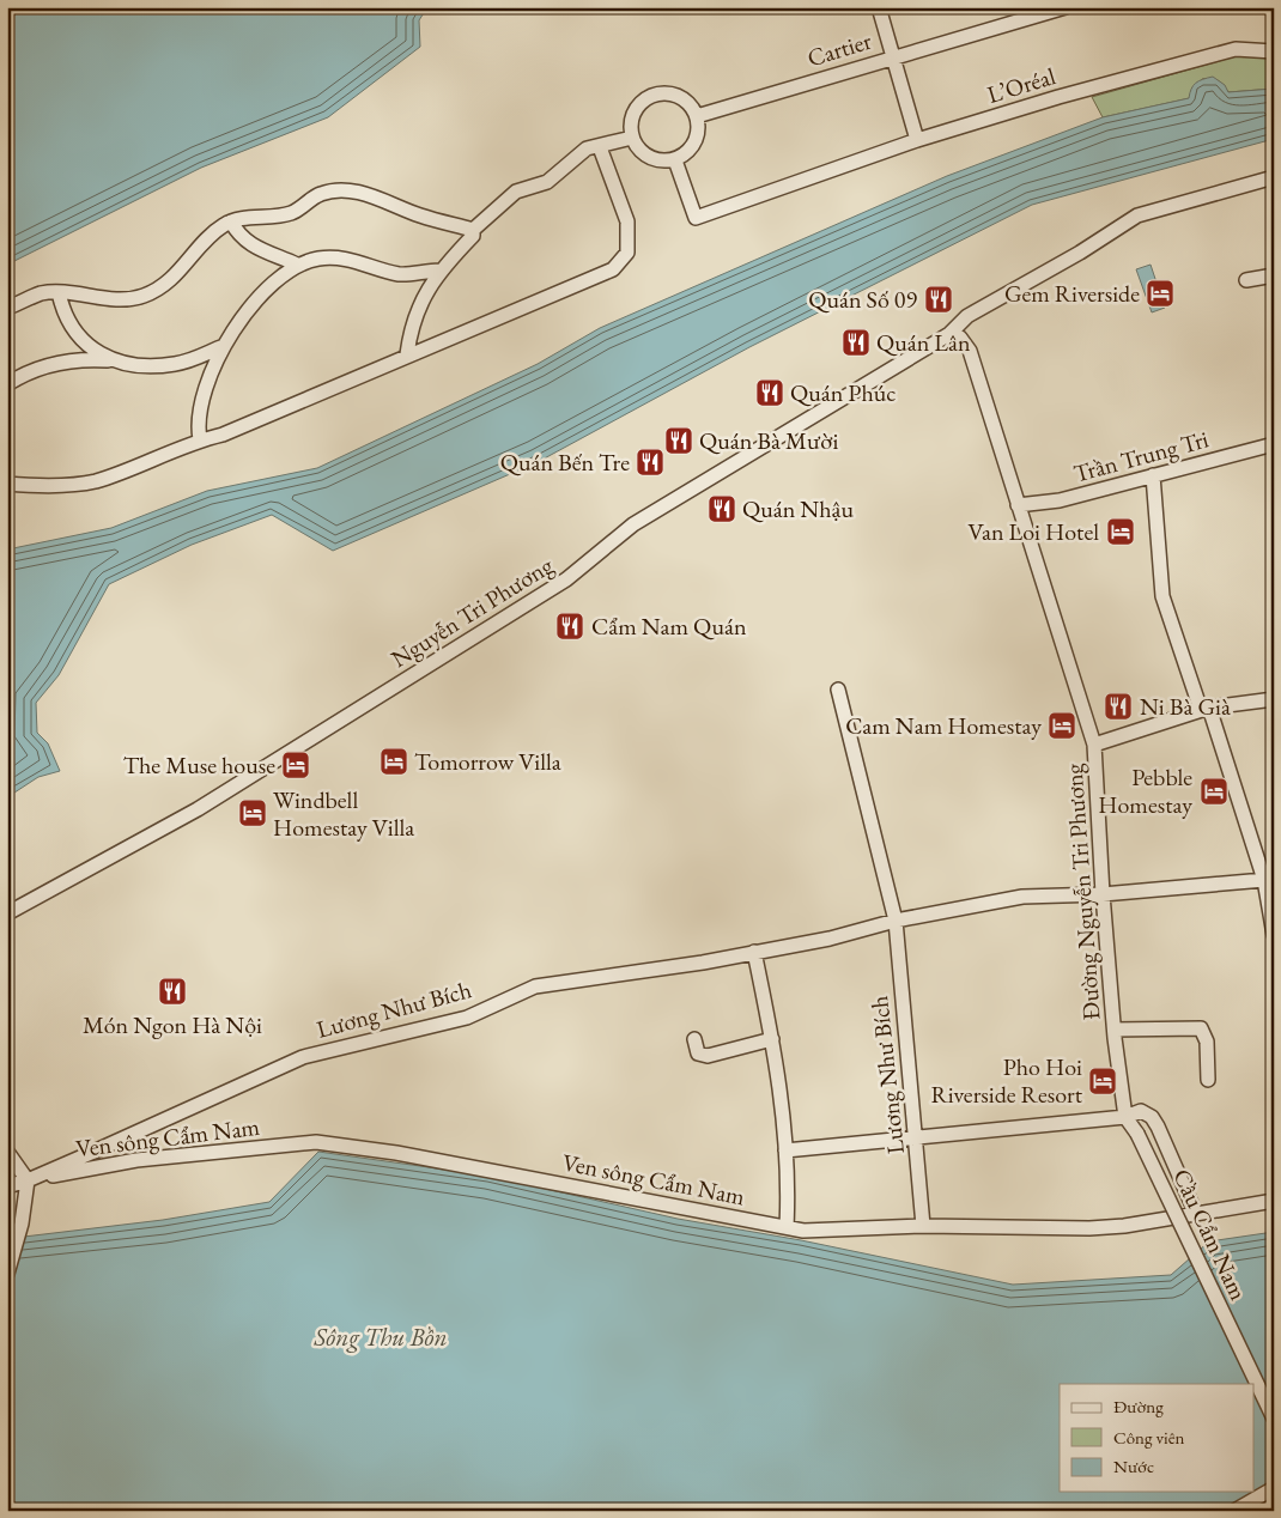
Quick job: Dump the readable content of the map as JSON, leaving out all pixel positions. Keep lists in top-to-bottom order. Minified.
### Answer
{"streets":{"street":["Cartier","L’Oréal","Trần Trung Tri","Nguyễn Tri Phương","Đường Nguyễn Tri Phương","Lương Như Bích","Ven sông Cẩm Nam","Cầu Cẩm Nam"]},"crossings":[["Cartier","L’Oréal"],["Trần Trung Tri","Đường Nguyễn Tri Phương"],["Nguyễn Tri Phương","Đường Nguyễn Tri Phương"],["Đường Nguyễn Tri Phương","Lương Như Bích"],["Đường Nguyễn Tri Phương","Cầu Cẩm Nam"],["Lương Như Bích","Ven sông Cẩm Nam"]],"water":["Sông Thu Bồn"],"places":{"hotel":["Gem Riverside","Van Loi Hotel","Cam Nam Homestay","Tomorrow Villa","The Muse house","Pebble Homestay","Windbell Homestay Villa","Pho Hoi Riverside Resort"],"restaurant":["Quán Số 09","Quán Lân","Quán Phúc","Quán Bà Mười","Quán Bến Tre","Quán Nhậu","Cẩm Nam Quán","Ni Bà Già","Món Ngon Hà Nội"]},"legend":["Đường","Công viên","Nước"]}
